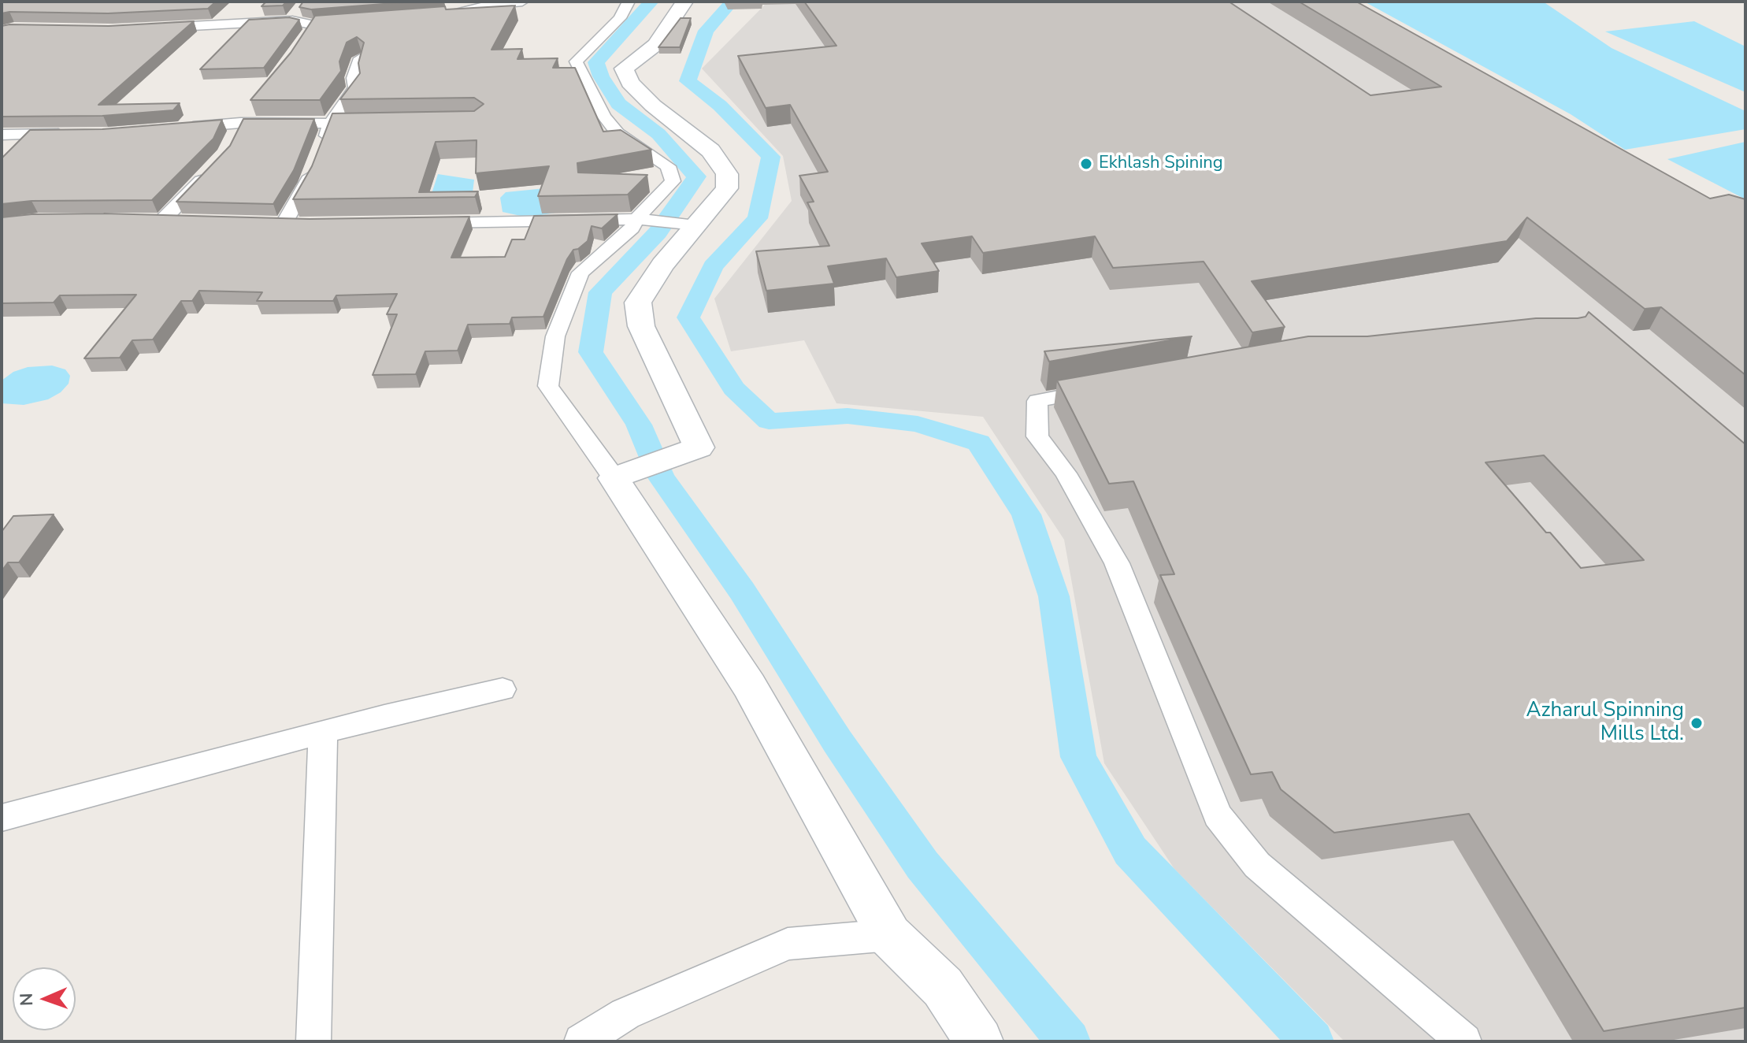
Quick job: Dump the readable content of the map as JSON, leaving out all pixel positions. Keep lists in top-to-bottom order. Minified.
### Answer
{"places":["Ekhlash Spining","Azharul Spinning Mills Ltd."],"north":"left"}
